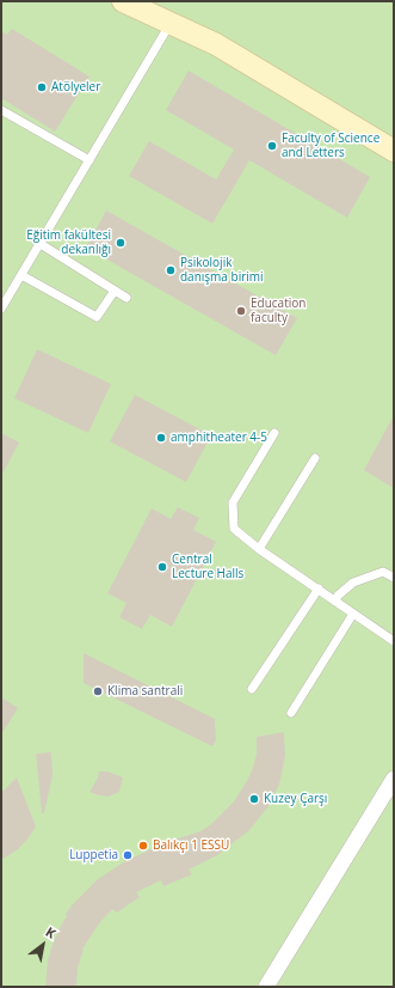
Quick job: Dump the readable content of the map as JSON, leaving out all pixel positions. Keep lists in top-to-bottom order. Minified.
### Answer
{"places":["Atölyeler","Faculty of Science and Letters","Eğitim fakültesi dekanlığı","Psikolojik danışma birimi","Education faculty","amphitheater 4-5","Central Lecture Halls","Klima santrali","Kuzey Çarşı","Balıkçı 1 ESSU","Luppetia"],"north":"top right"}
